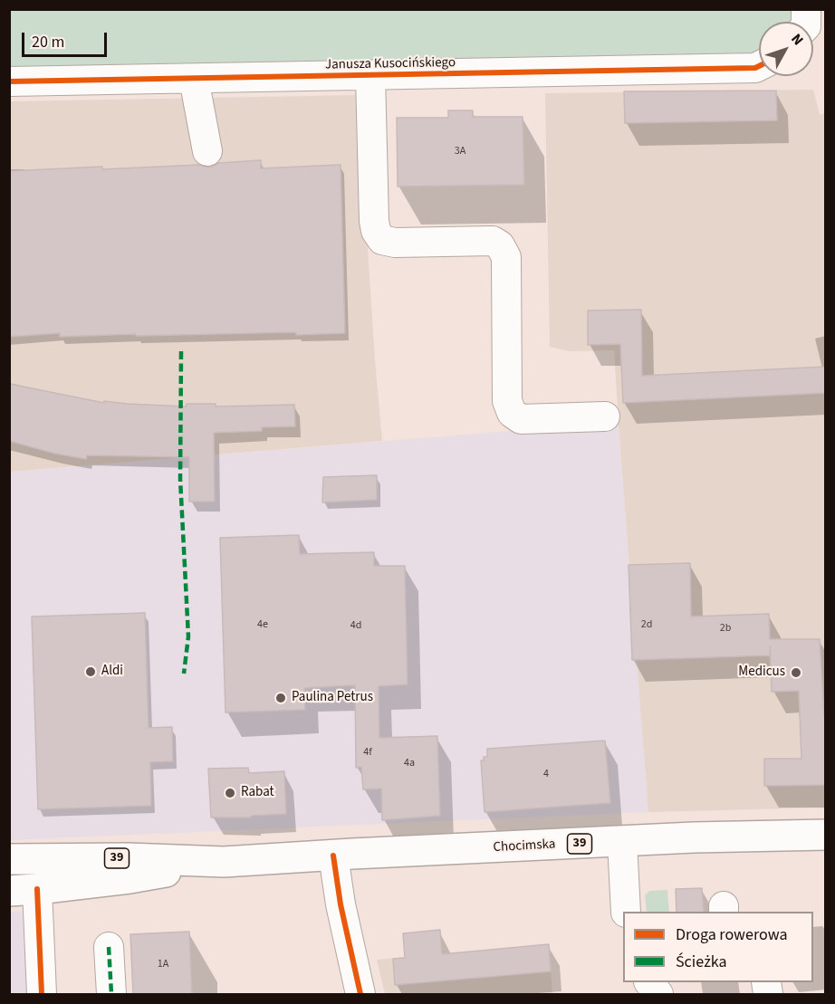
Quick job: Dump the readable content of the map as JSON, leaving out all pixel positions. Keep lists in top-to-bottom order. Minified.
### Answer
{"streets":{"main road":["39","Chocimska"],"street":["Janusza Kusocińskiego"]},"places":["Aldi","Medicus","Paulina Petrus","Rabat"],"house_numbers":["3A","4e","2d","4d","2b","4f","4a","4","1A"],"legend":["Droga rowerowa","Ścieżka"],"scale_bar":"20 m","north":"top right"}
